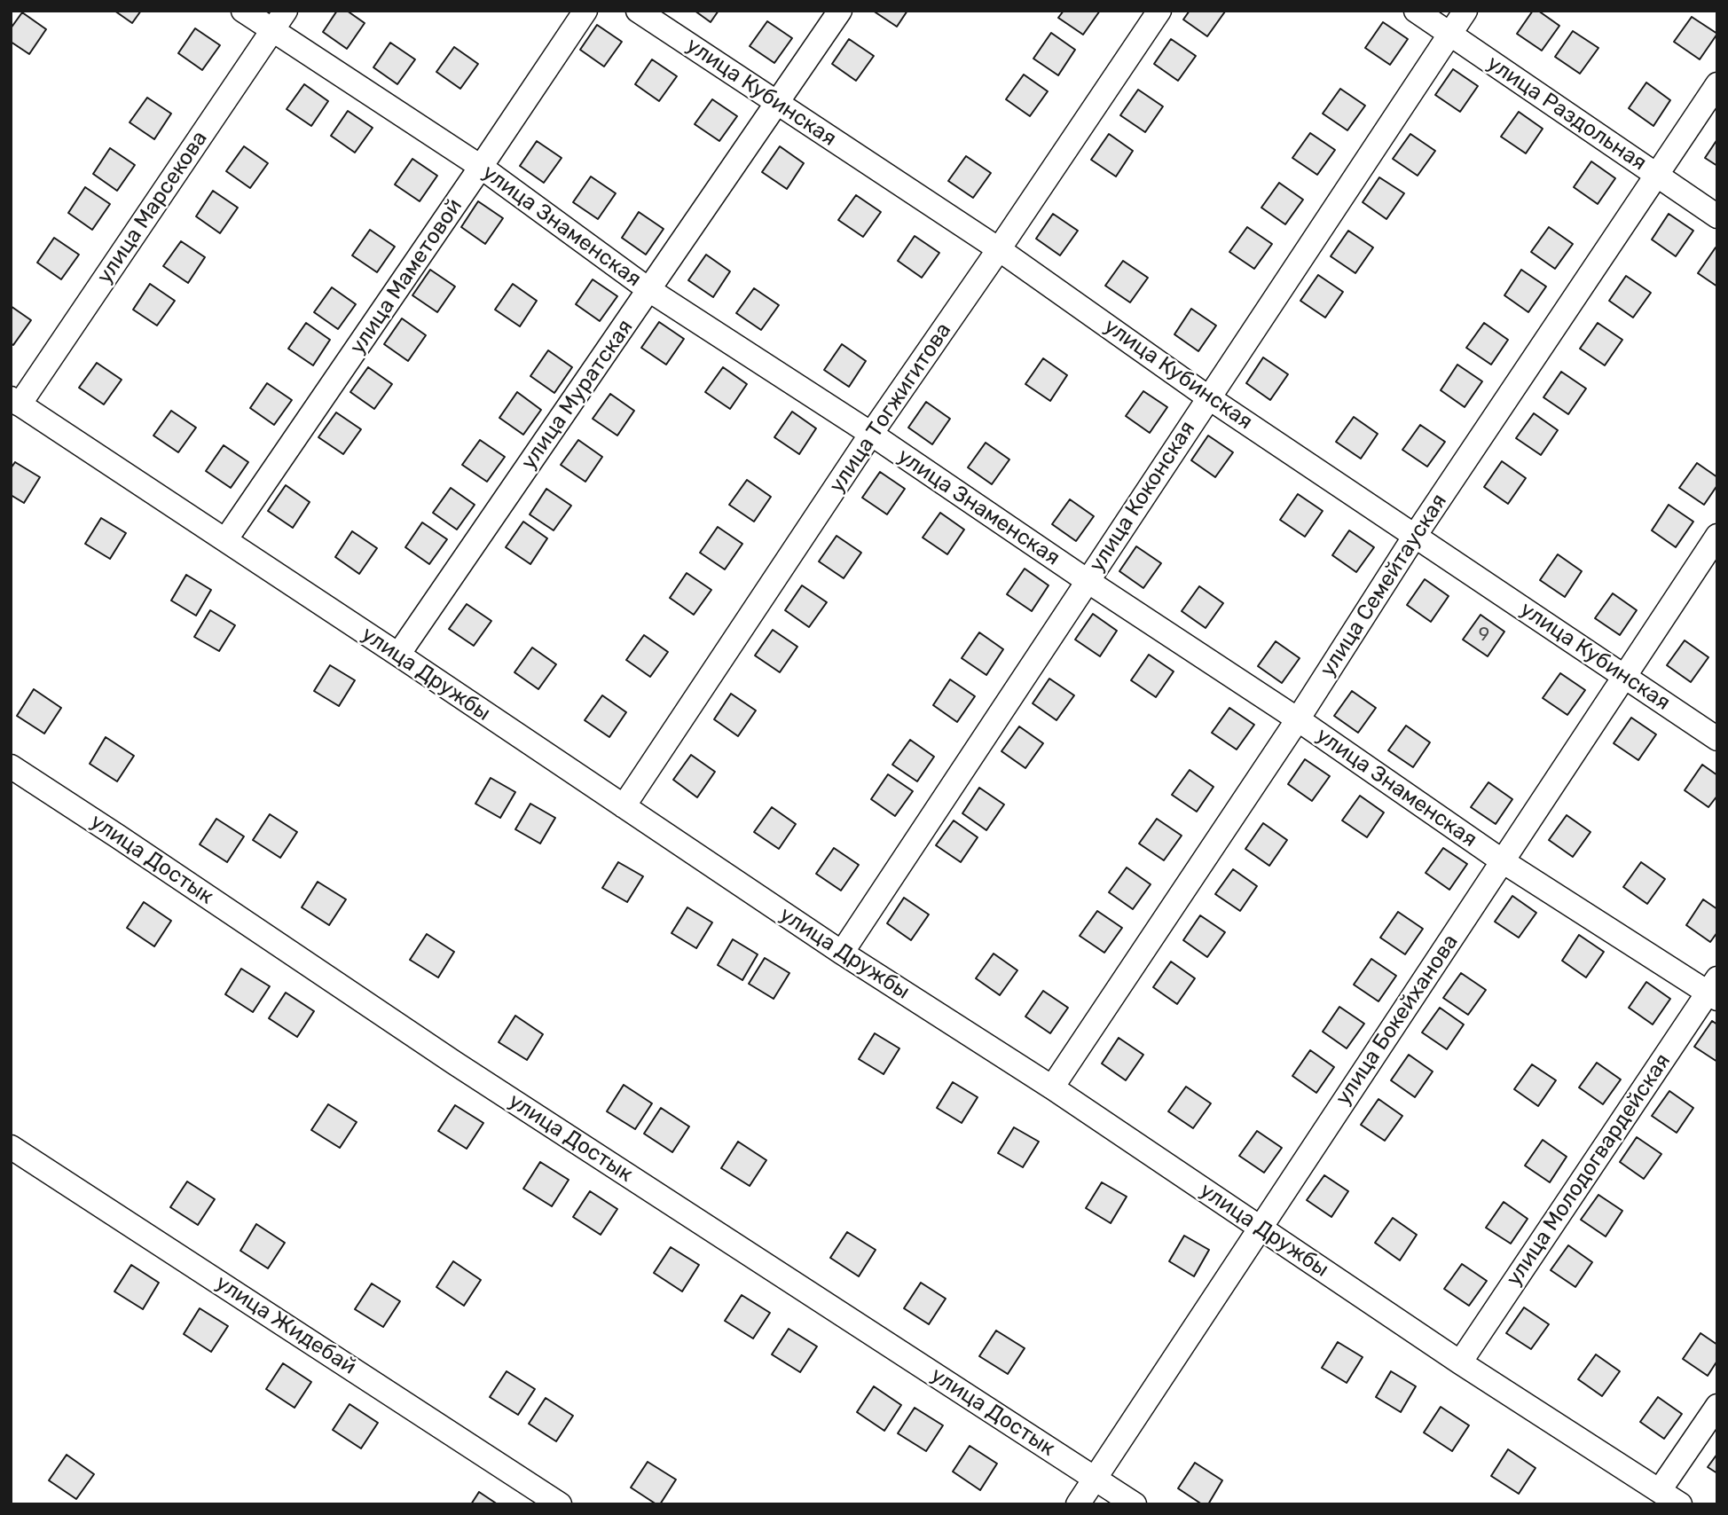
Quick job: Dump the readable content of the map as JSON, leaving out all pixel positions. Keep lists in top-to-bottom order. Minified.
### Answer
{"streets":{"street":["улица Кубинская","улица Раздольная","улица Марсекова","улица Знаменская","улица Маметовой","улица Муратская","улица Тогжигитова","улица Коконская","улица Семейтауская","улица Дружбы","улица Достык","улица Бокейханова","улица Молодогвардейская","улица Жидебай"]},"crossings":[["улица Кубинская","улица Муратская"],["улица Кубинская","улица Тогжигитова"],["улица Кубинская","улица Коконская"],["улица Кубинская","улица Семейтауская"],["улица Кубинская","улица Бокейханова"],["улица Раздольная","улица Коконская"],["улица Раздольная","улица Семейтауская"],["улица Марсекова","улица Знаменская"],["улица Марсекова","улица Дружбы"],["улица Знаменская","улица Маметовой"],["улица Знаменская","улица Муратская"],["улица Знаменская","улица Тогжигитова"],["улица Знаменская","улица Коконская"],["улица Знаменская","улица Семейтауская"],["улица Знаменская","улица Бокейханова"],["улица Знаменская","улица Молодогвардейская"],["улица Маметовой","улица Дружбы"],["улица Муратская","улица Дружбы"],["улица Тогжигитова","улица Дружбы"],["улица Коконская","улица Дружбы"],["улица Семейтауская","улица Дружбы"],["улица Дружбы","улица Бокейханова"],["улица Дружбы","улица Молодогвардейская"],["улица Достык","улица Бокейханова"]],"house_numbers":["9"]}
